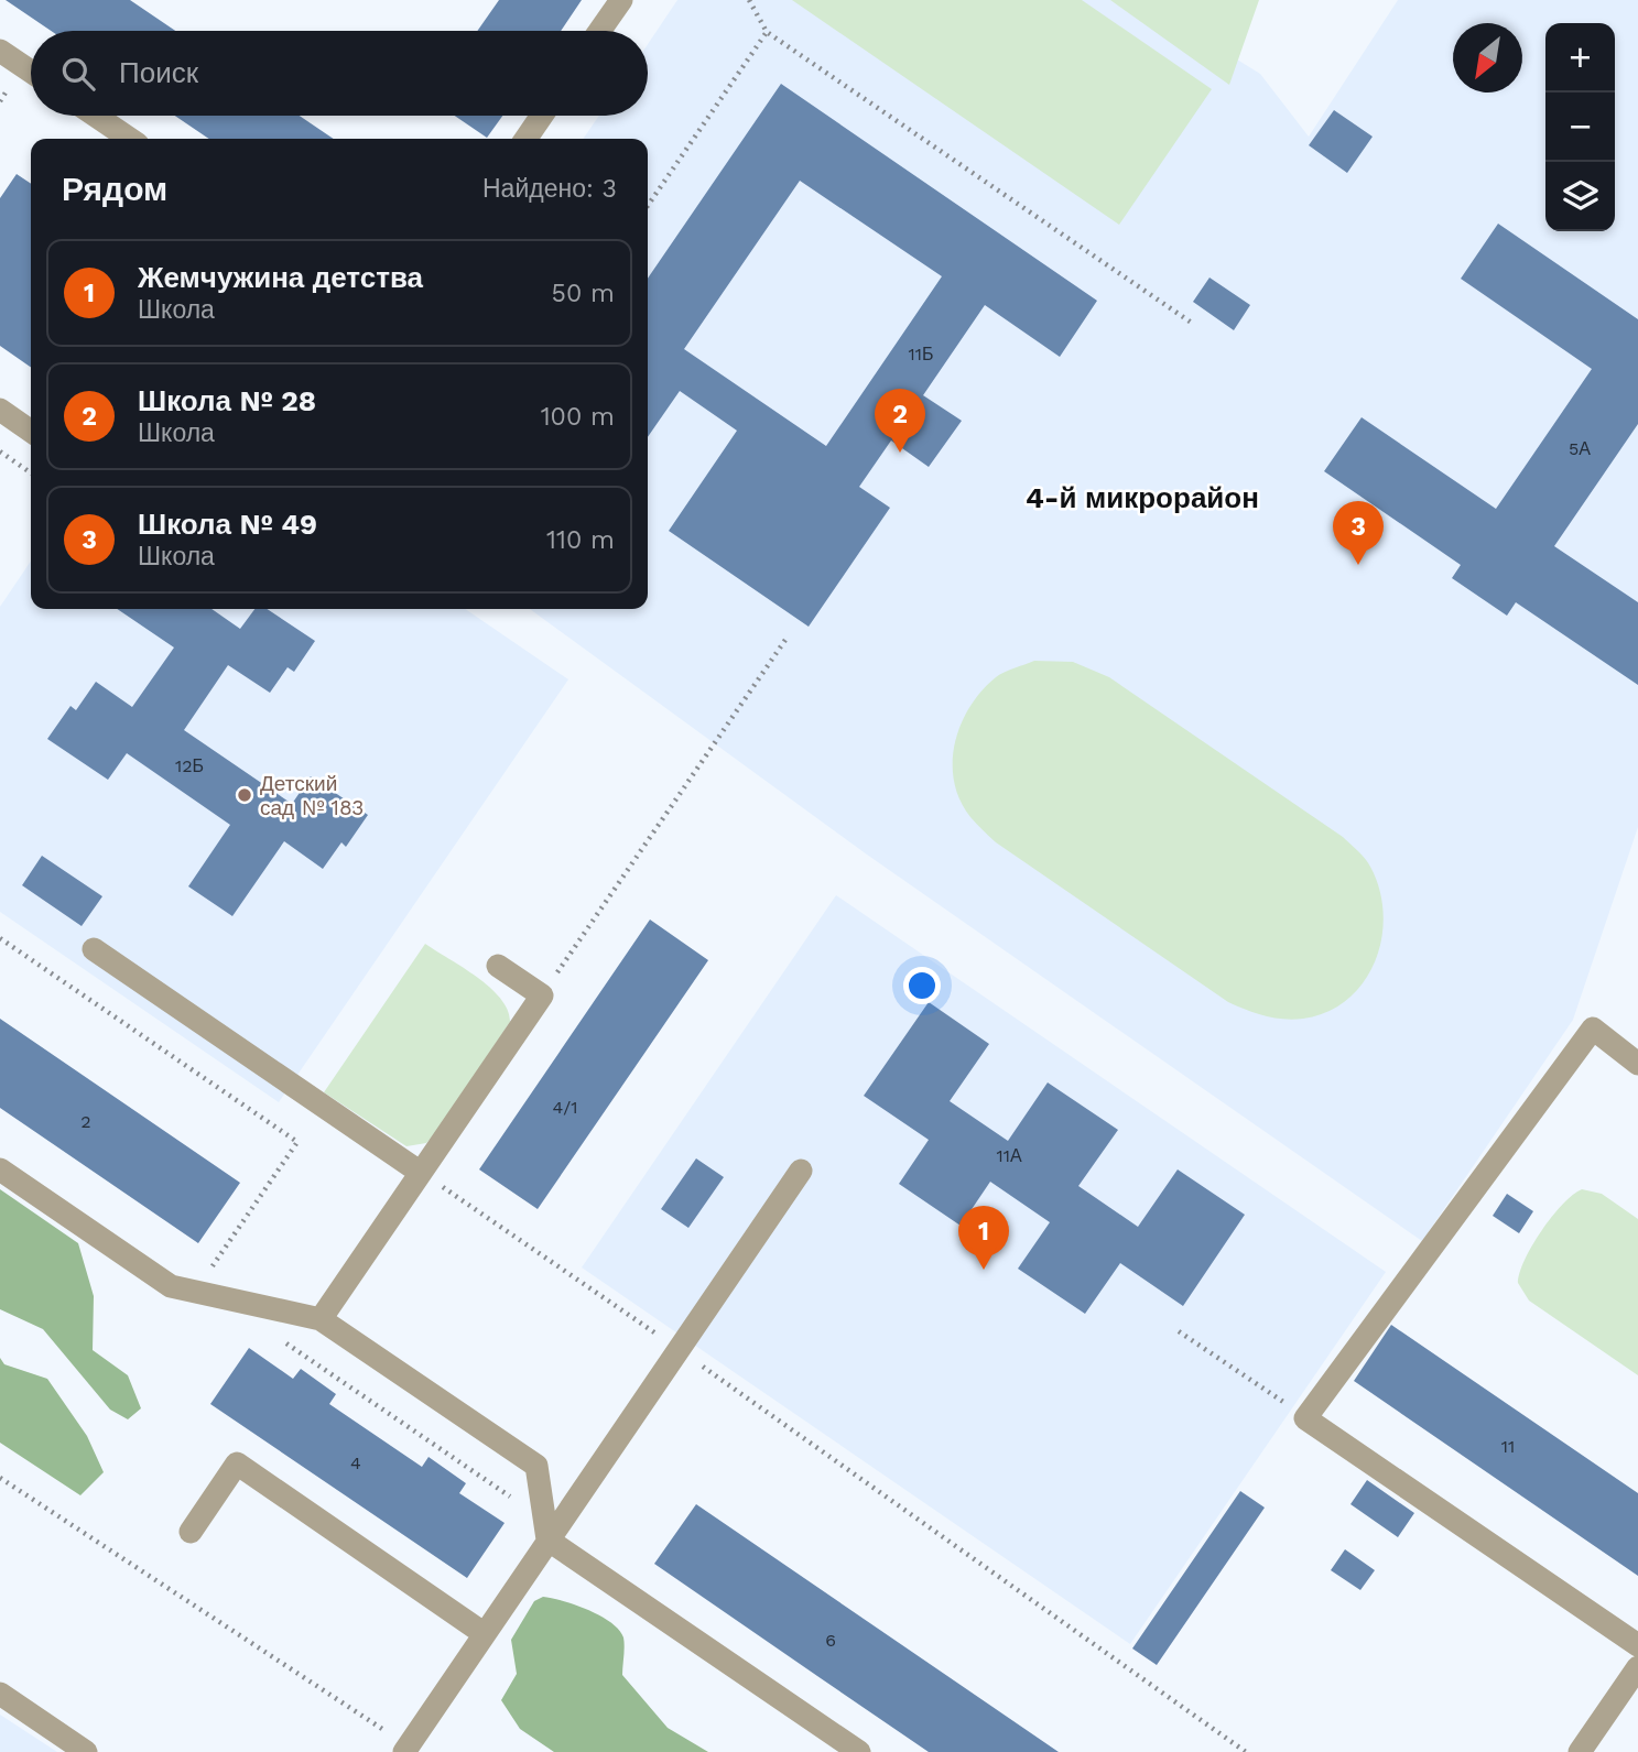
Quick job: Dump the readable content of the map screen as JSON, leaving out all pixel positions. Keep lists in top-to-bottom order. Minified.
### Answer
{"districts":["4-й микрорайон"],"places":["Детский сад № 183"],"house_numbers":["11Б","5А","12Б","4/1","2","11А","11","4","6"],"north":"bottom left","page":{"map_buttons":["+","−"],"search":"Поиск","heading":["Рядом","Найдено: 3"],"list":[{"mark":"1","name":"Жемчужина детства","note":"Школа","value":"50 m"},{"mark":"2","name":"Школа № 28","note":"Школа","value":"100 m"},{"mark":"3","name":"Школа № 49","note":"Школа","value":"110 m"}],"pins":["2","3","1"]}}
